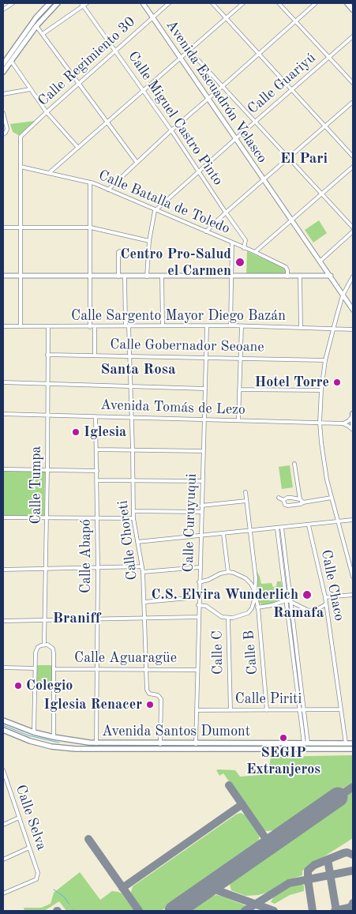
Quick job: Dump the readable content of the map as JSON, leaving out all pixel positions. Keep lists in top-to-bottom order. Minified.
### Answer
{"streets":{"main road":["Avenida Santos Dumont"],"street":["Calle Regimiento 30","Calle Guariyú","Avenida Escuadrón Velasco","Calle Miguel Castro Pinto","Calle Batalla de Toledo","Calle Sargento Mayor Diego Bazán","Calle Gobernador Seoane","Avenida Tomás de Lezo","Calle Tumpa","Calle Curuyuqui","Calle Choreti","Calle Abapó","Calle Chaco","Calle C","Calle B","Calle Aguaragüe","Calle Piriti","Calle Selva"]},"crossings":[["Calle Regimiento 30","Avenida Escuadrón Velasco"],["Calle Regimiento 30","Calle Miguel Castro Pinto"],["Calle Regimiento 30","Calle Batalla de Toledo"],["Calle Guariyú","Avenida Escuadrón Velasco"],["Calle Guariyú","Calle Miguel Castro Pinto"],["Calle Guariyú","Calle Batalla de Toledo"],["Calle Miguel Castro Pinto","Calle Batalla de Toledo"],["Calle Sargento Mayor Diego Bazán","Calle Tumpa"],["Calle Sargento Mayor Diego Bazán","Calle Curuyuqui"],["Calle Sargento Mayor Diego Bazán","Calle Choreti"],["Calle Gobernador Seoane","Calle Tumpa"],["Calle Gobernador Seoane","Calle Curuyuqui"],["Calle Gobernador Seoane","Calle Choreti"],["Avenida Tomás de Lezo","Calle Tumpa"],["Avenida Tomás de Lezo","Calle Curuyuqui"],["Avenida Tomás de Lezo","Calle Choreti"],["Avenida Tomás de Lezo","Calle Abapó"],["Calle Tumpa","Avenida Santos Dumont"],["Calle Curuyuqui","Calle C"],["Calle Curuyuqui","Calle B"],["Calle Curuyuqui","Calle Aguaragüe"],["Calle Curuyuqui","Calle Piriti"],["Calle Curuyuqui","Avenida Santos Dumont"],["Calle Choreti","Calle Aguaragüe"],["Calle Choreti","Avenida Santos Dumont"],["Calle Abapó","Calle Aguaragüe"],["Calle Abapó","Avenida Santos Dumont"],["Calle Chaco","Calle Piriti"],["Calle Chaco","Avenida Santos Dumont"],["Calle C","Calle B"],["Calle C","Calle Piriti"],["Calle B","Calle Piriti"]],"districts":["El Pari","Santa Rosa","Ramafa","Braniff"],"places":["Centro Pro-Salud el Carmen","Hotel Torre","Iglesia","C.S. Elvira Wunderlich","Colegio","Iglesia Renacer","SEGIP Extranjeros"]}
